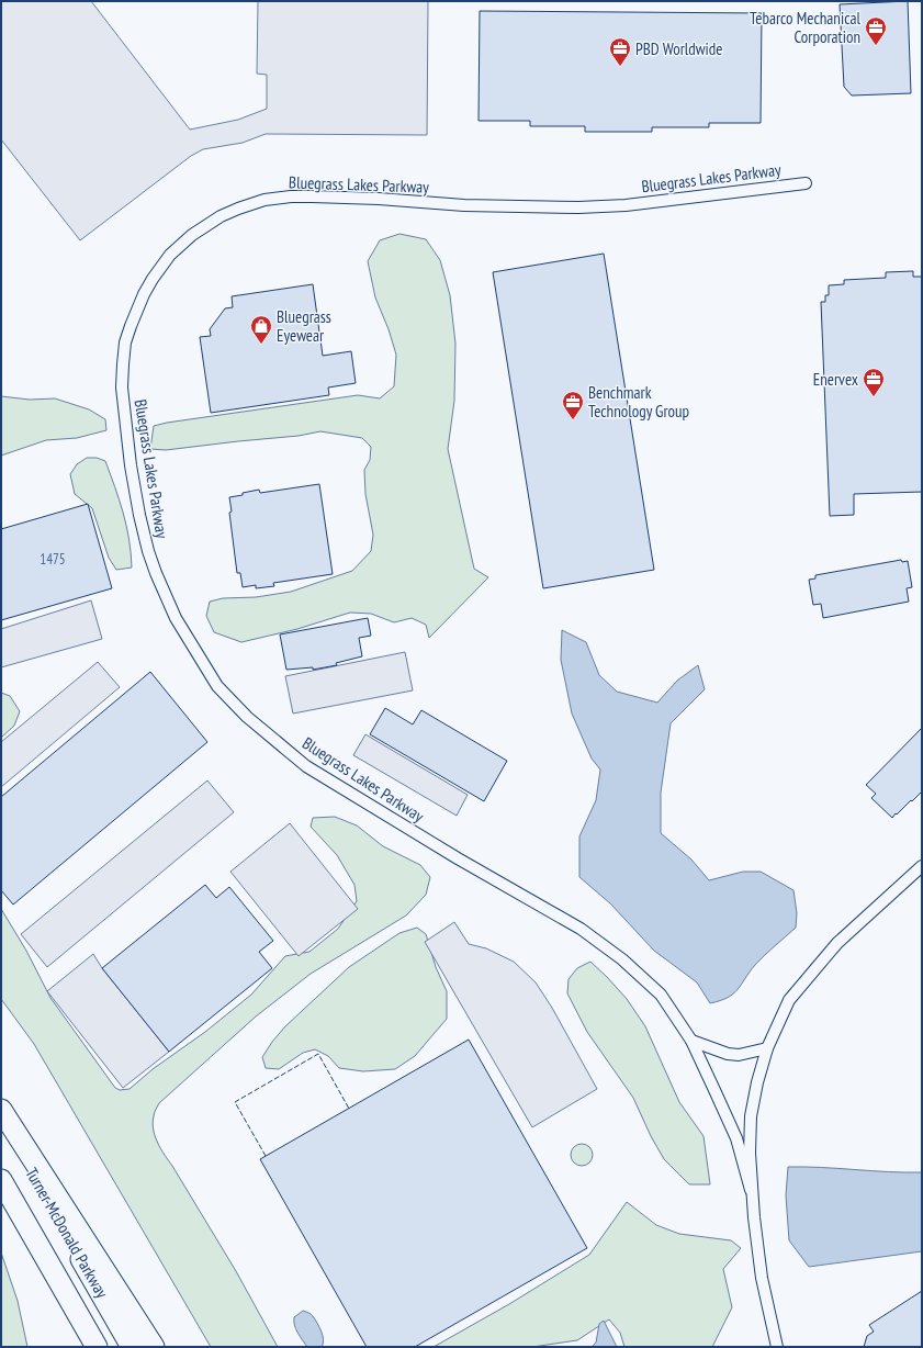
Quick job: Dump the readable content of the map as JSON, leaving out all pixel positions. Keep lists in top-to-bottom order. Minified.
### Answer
{"streets":{"highway":["Turner McDonald Parkway"],"street":["Bluegrass Lakes Parkway"]},"places":{"office":["Tebarco Mechanical Corporation","PBD Worldwide","Enervex","Benchmark Technology Group"],"shop":["Bluegrass Eyewear"]},"house_numbers":["1475"]}
